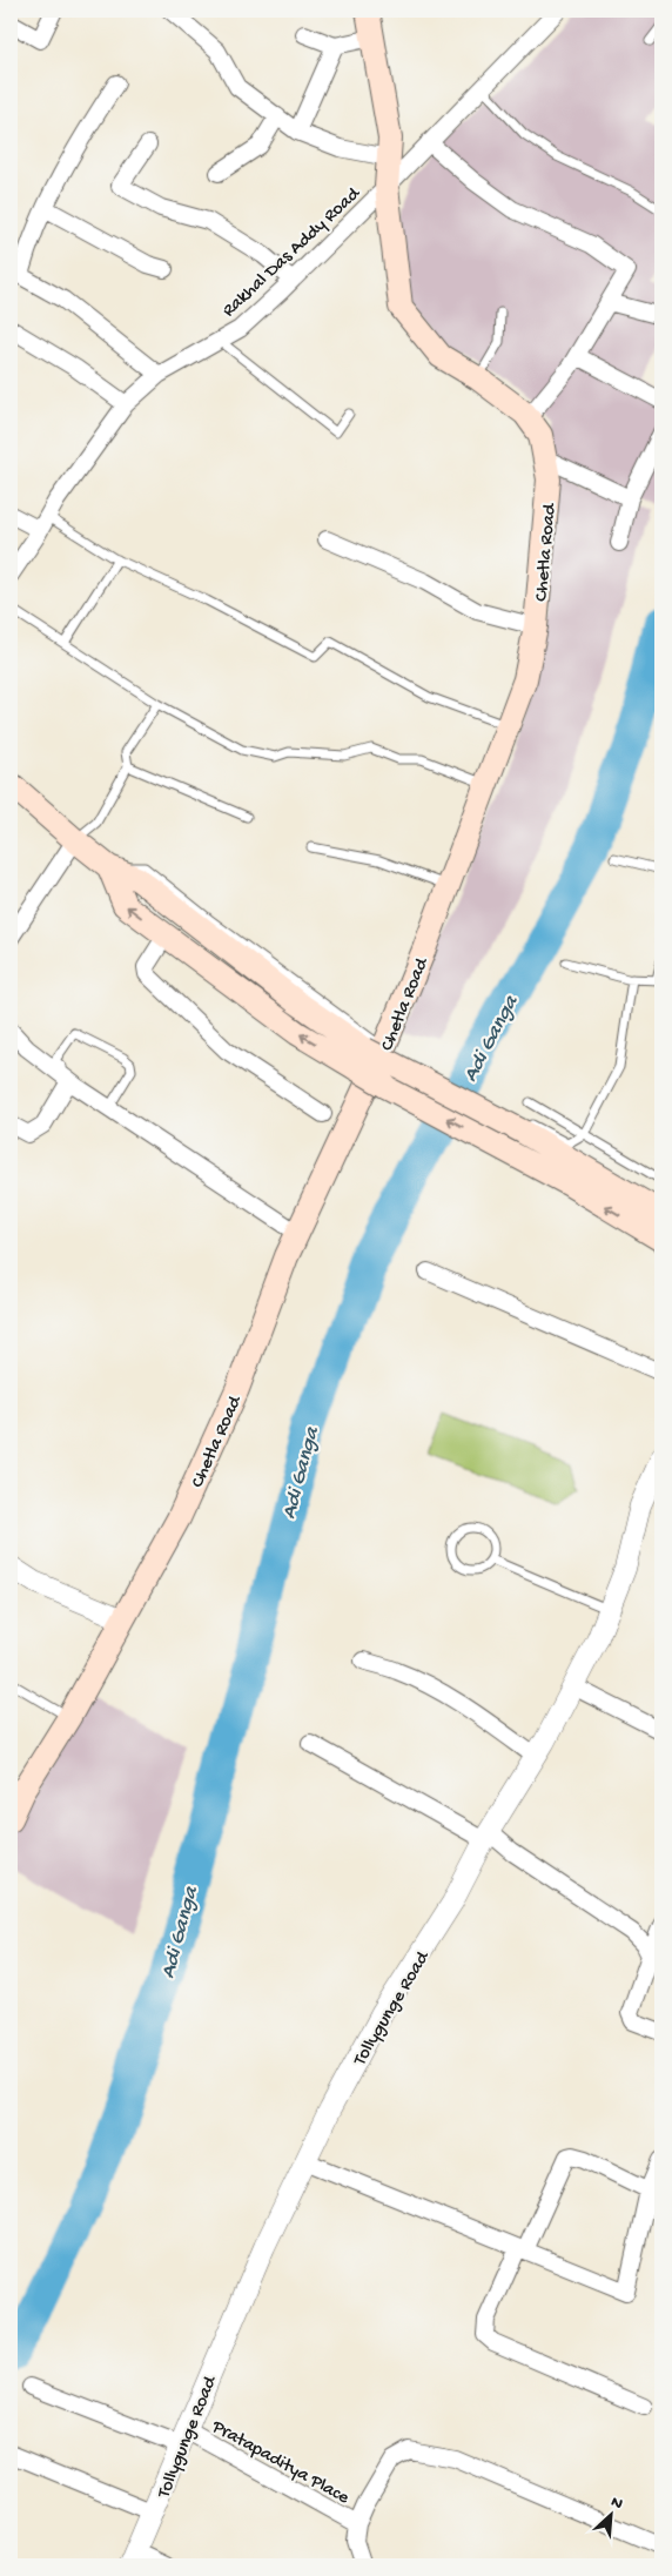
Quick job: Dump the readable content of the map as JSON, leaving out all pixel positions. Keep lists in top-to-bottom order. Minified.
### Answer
{"streets":{"main road":["Chetla Road"],"street":["Rakhal Das Addy Road","Tollygunge Road","Pratapaditya Place"]},"crossings":[["Rakhal Das Addy Road","Chetla Road"],["Tollygunge Road","Pratapaditya Place"]],"water":["Adi Ganga"],"north":"top right"}
